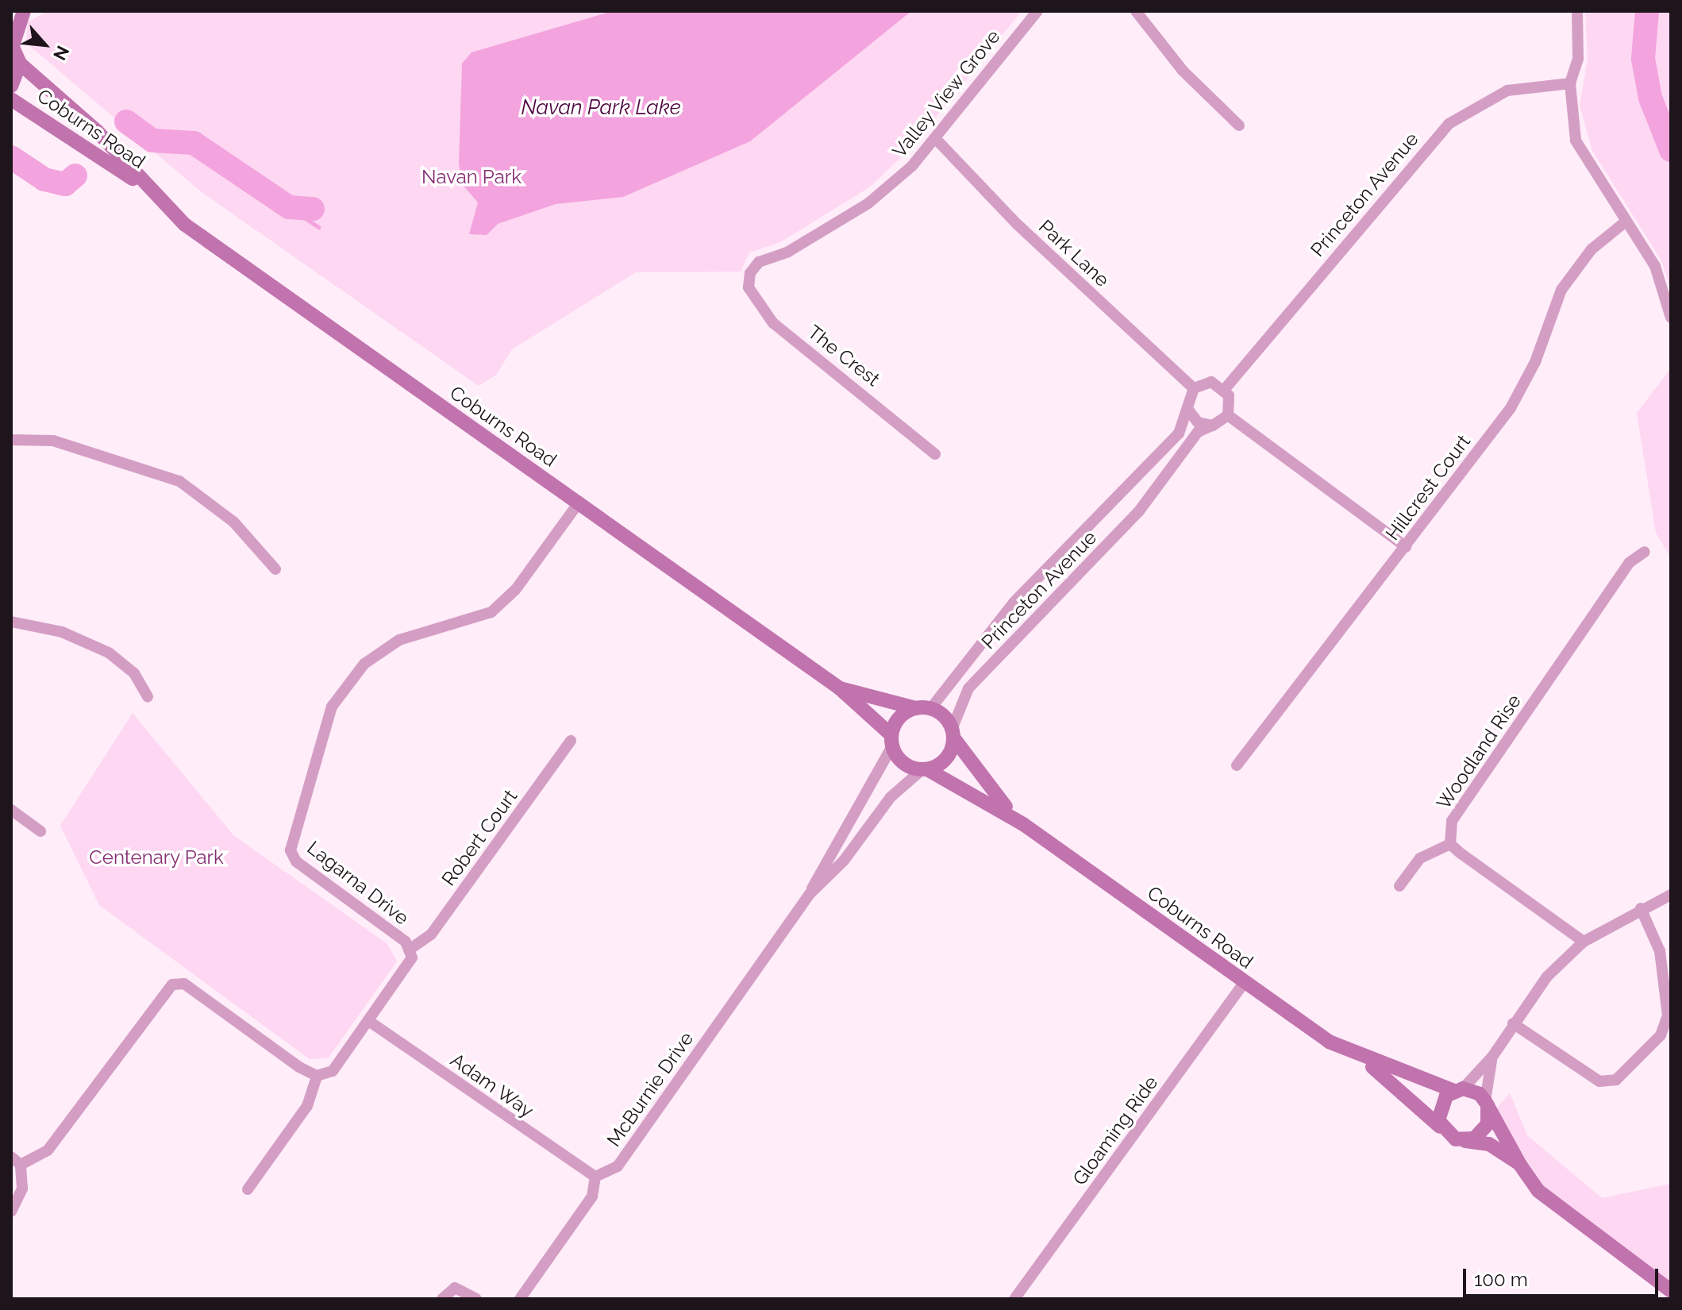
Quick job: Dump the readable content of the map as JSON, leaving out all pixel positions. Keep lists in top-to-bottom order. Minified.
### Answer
{"streets":{"street":["Valley View Grove","Coburns Road","Princeton Avenue","Park Lane","The Crest","Hillcrest Court","Woodland Rise","Robert Court","Lagarna Drive","Adam Way","McBurnie Drive","Gloaming Ride"]},"crossings":[["Valley View Grove","Park Lane"],["Valley View Grove","The Crest"],["Coburns Road","Princeton Avenue"],["Coburns Road","Lagarna Drive"],["Coburns Road","McBurnie Drive"],["Coburns Road","Gloaming Ride"],["Princeton Avenue","Park Lane"],["Princeton Avenue","McBurnie Drive"],["Robert Court","Lagarna Drive"],["Lagarna Drive","Adam Way"],["Adam Way","McBurnie Drive"]],"water":["Navan Park Lake"],"parks":["Navan Park","Centenary Park"],"scale_bar":"100 m","north":"bottom right"}
